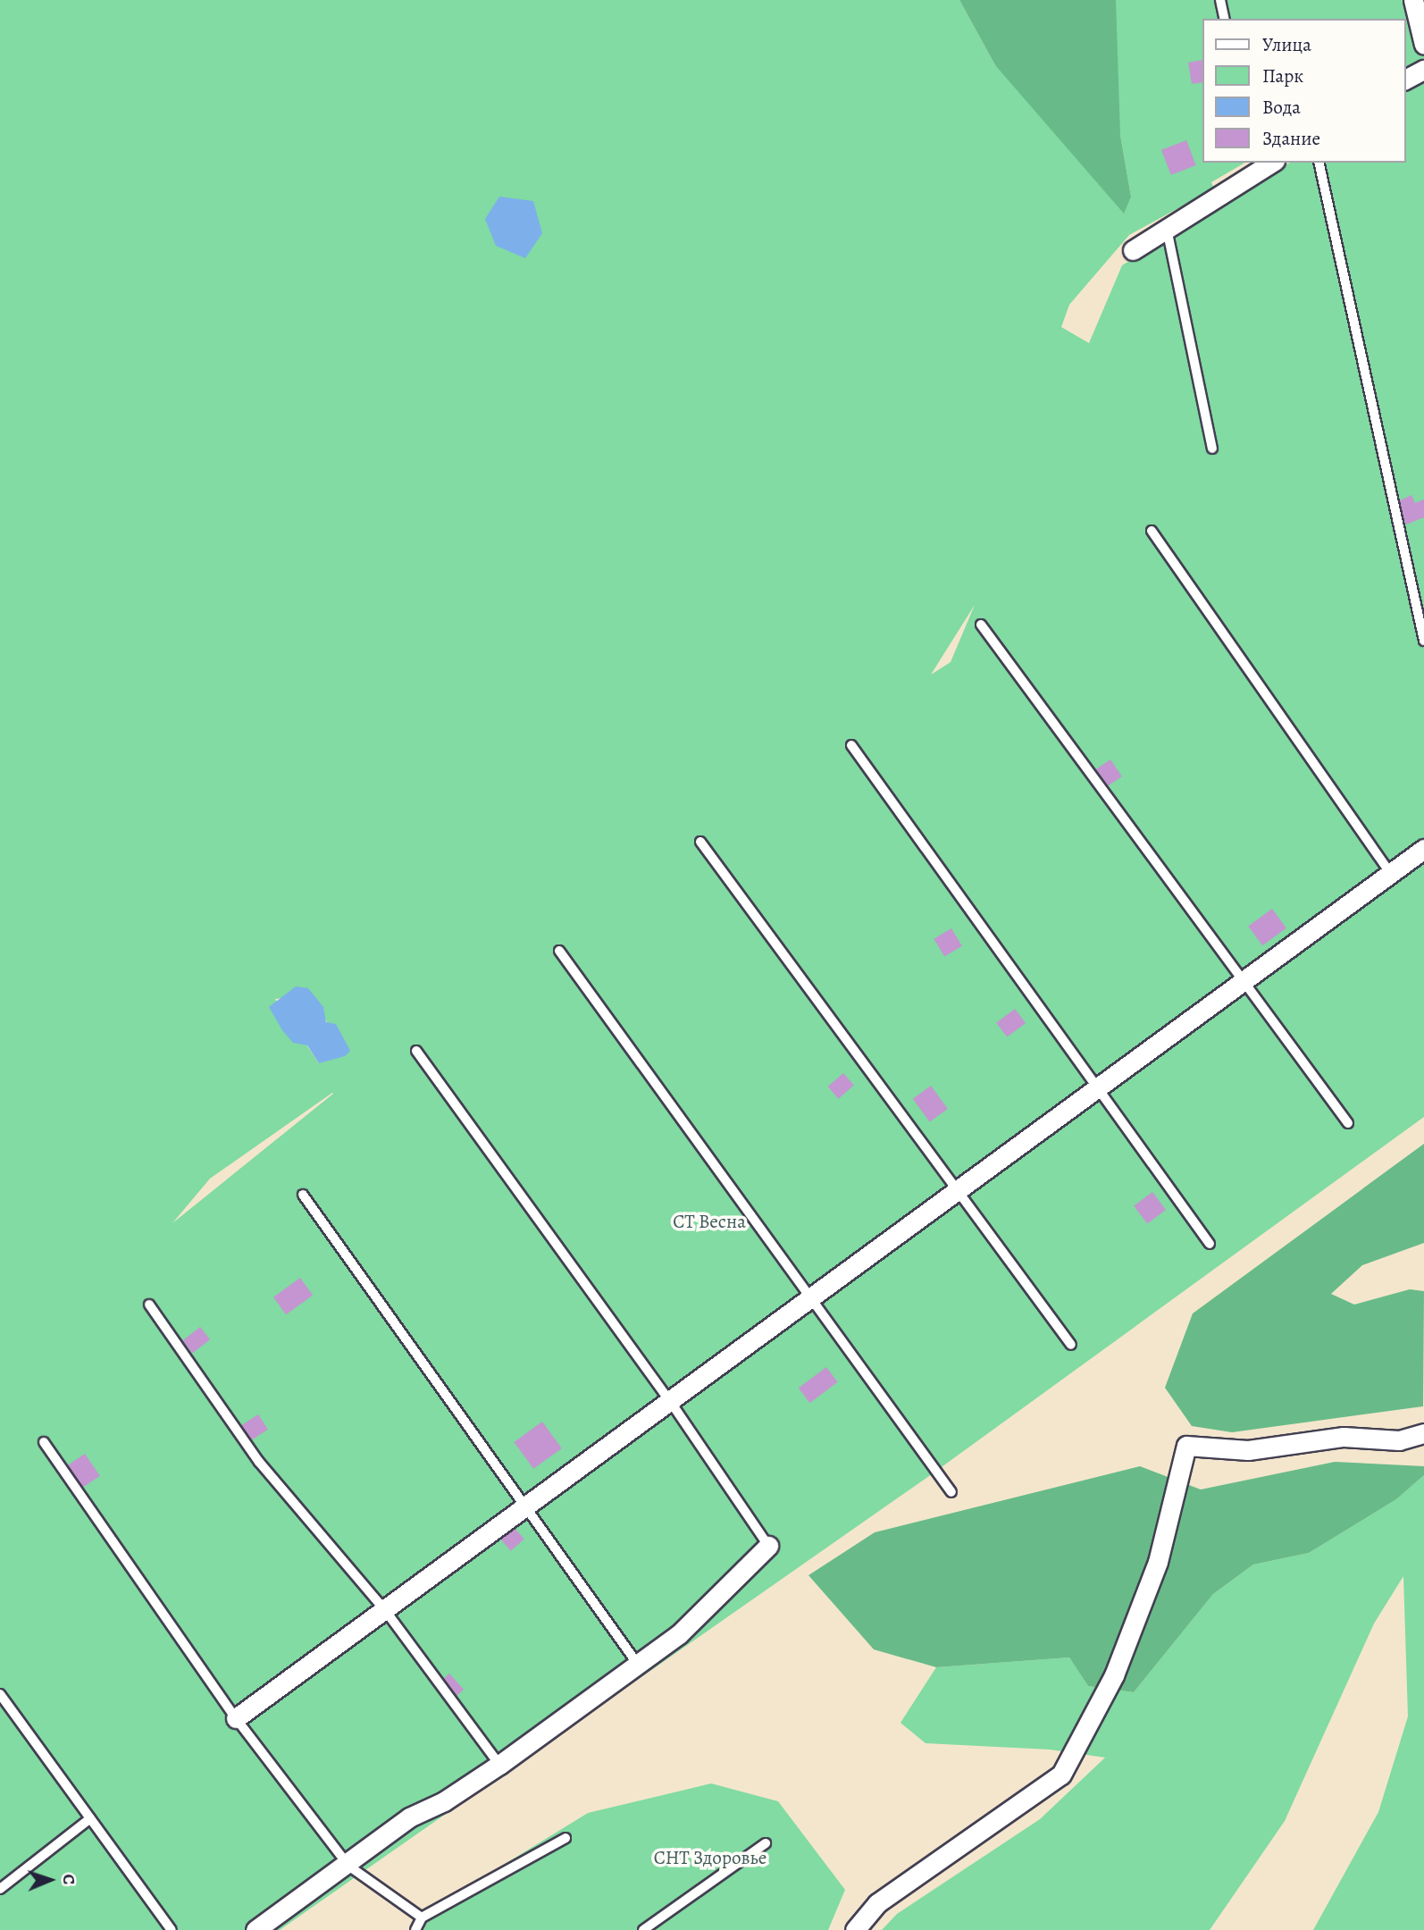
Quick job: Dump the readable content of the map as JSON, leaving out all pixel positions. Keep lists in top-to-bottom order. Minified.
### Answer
{"parks":["СТ Весна","СНТ Здоровье"],"legend":["Улица","Парк","Вода","Здание"],"north":"right"}
